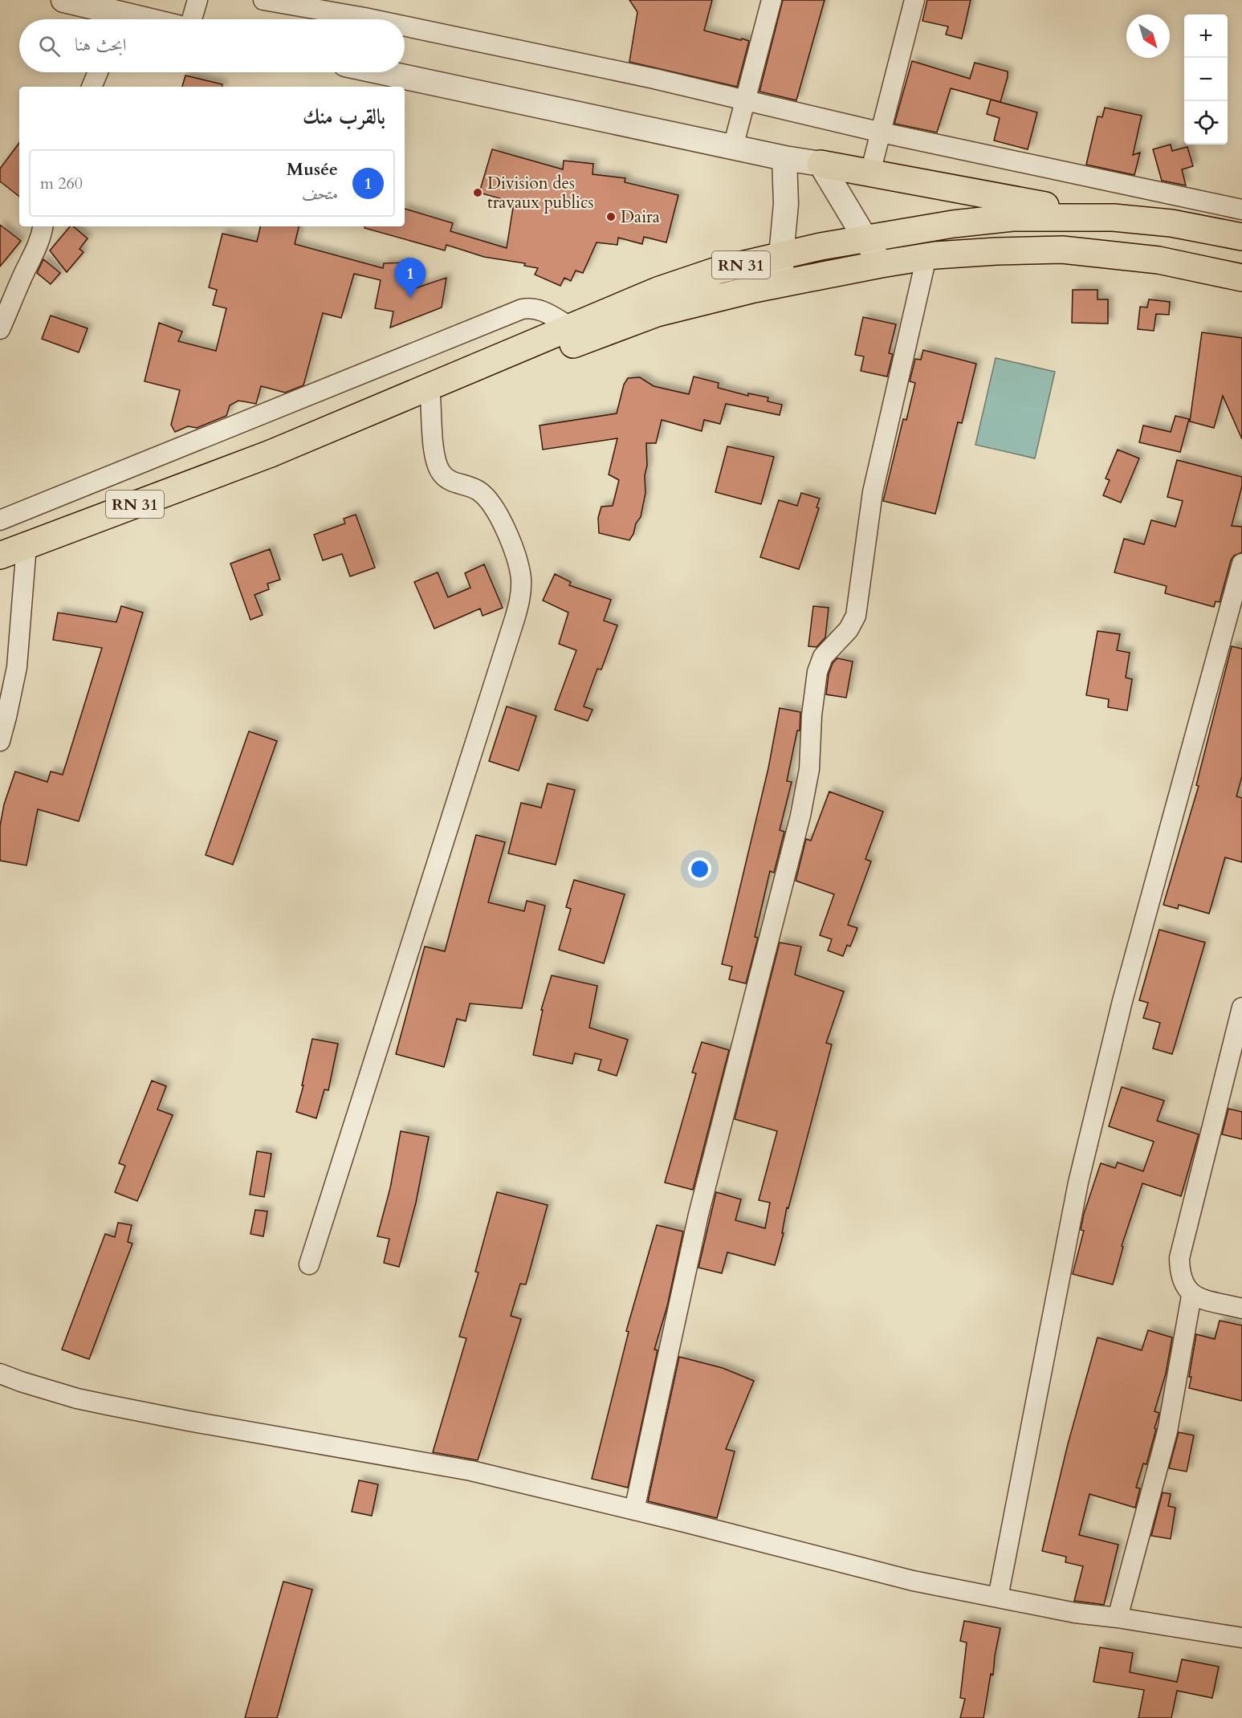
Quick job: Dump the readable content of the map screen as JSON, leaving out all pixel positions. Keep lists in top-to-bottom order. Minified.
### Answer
{"streets":{"main road":["RN 31"]},"places":["Division des travaux publics","Daira"],"north":"bottom right","page":{"map_buttons":["+","−"],"search":"ابحث هنا","heading":"بالقرب منك","list":[{"mark":"1","name":"Musée","note":"متحف","value":"260 m"}],"pins":"1"}}
